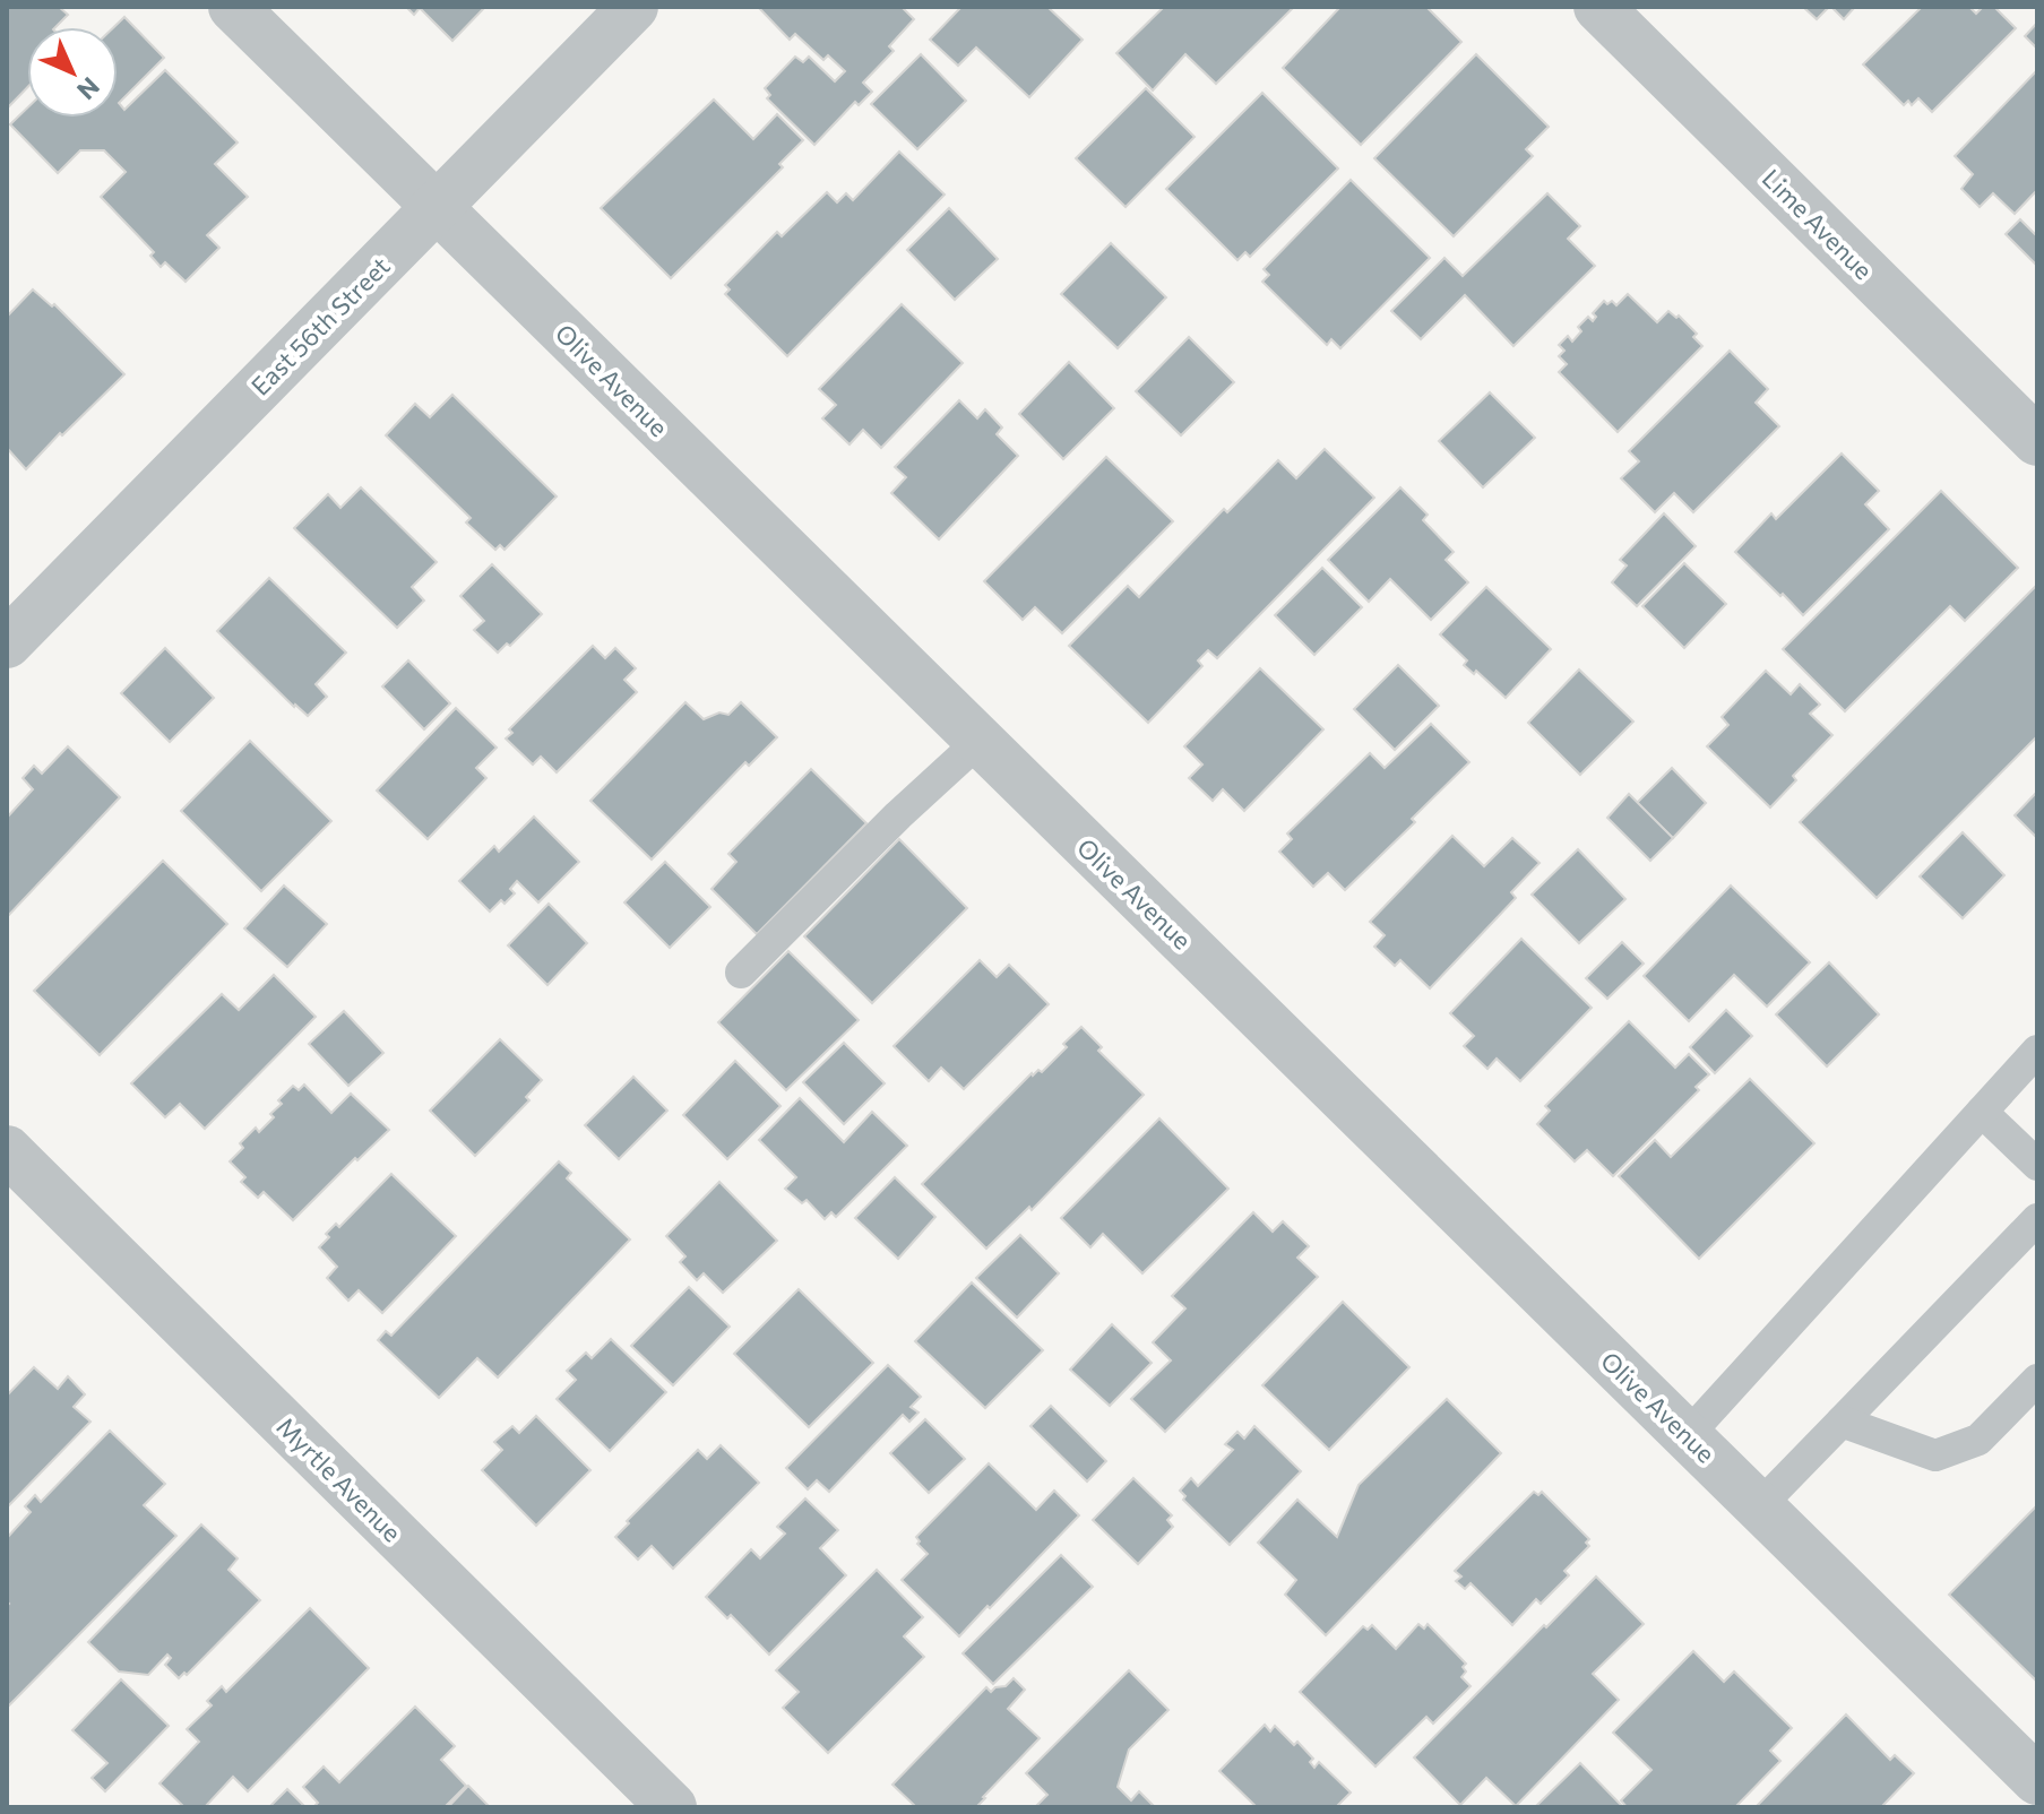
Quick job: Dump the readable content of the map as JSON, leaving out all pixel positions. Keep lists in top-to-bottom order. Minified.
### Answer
{"streets":{"street":["Lime Avenue","East 56th Street","Olive Avenue","Myrtle Avenue"]},"crossings":[["East 56th Street","Olive Avenue"]],"north":"bottom right"}
